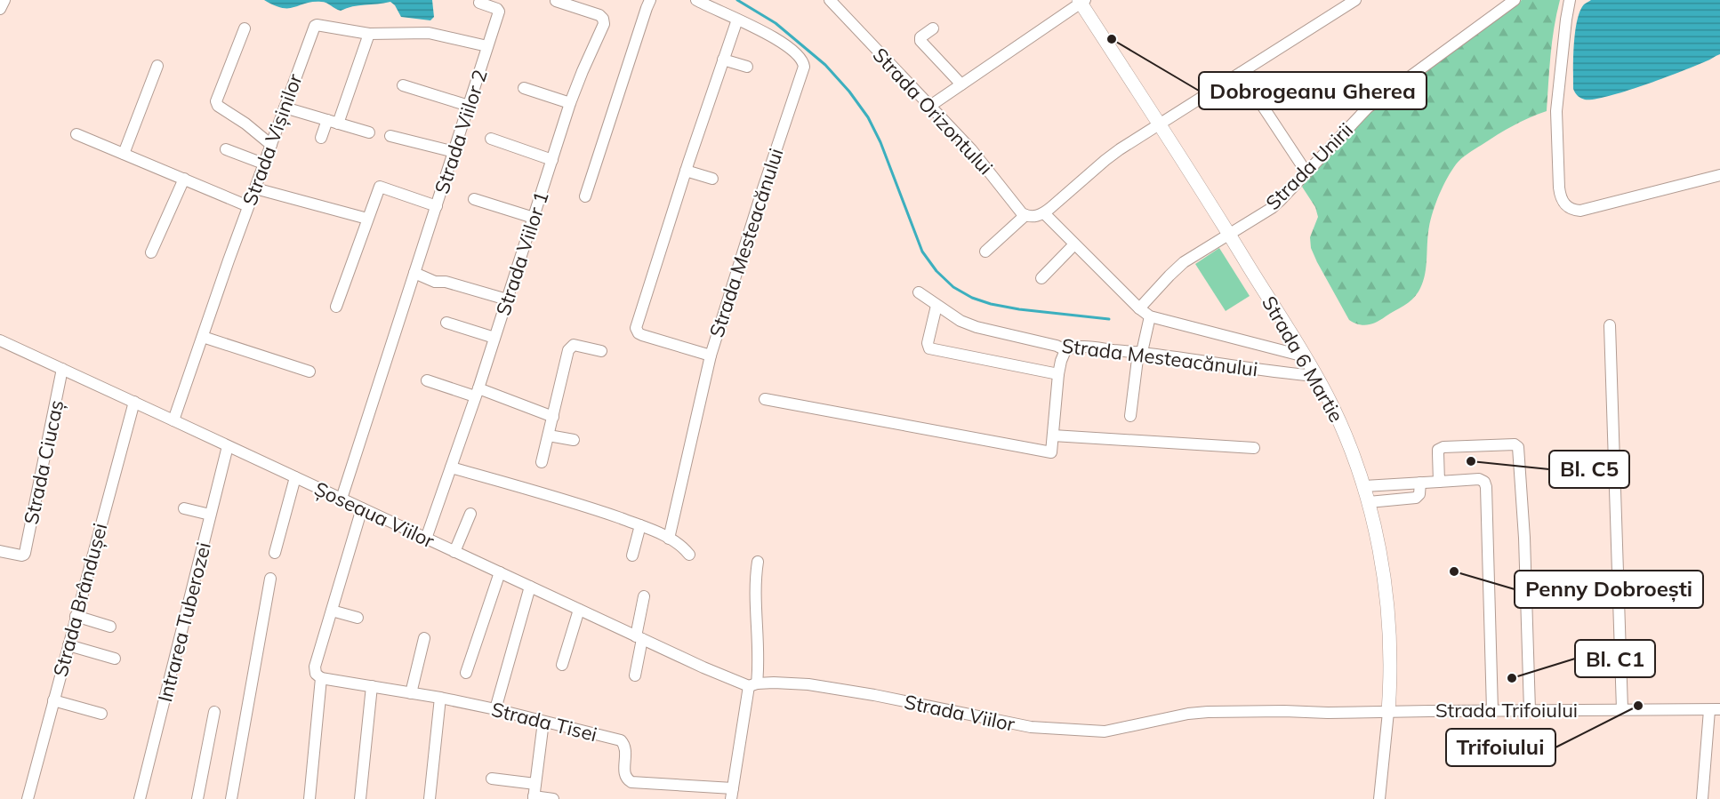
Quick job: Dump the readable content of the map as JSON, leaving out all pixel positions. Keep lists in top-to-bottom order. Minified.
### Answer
{"streets":{"street":["Strada Orizontului","Strada Viilor 2","Strada Vișinilor","Strada Unirii","Strada Mesteacănului","Strada Viilor 1","Strada 6 Martie","Strada Ciucaș","Șoseaua Viilor","Strada Brândușei","Intrarea Tuberozei","Strada Trifoiului","Strada Viilor","Strada Tisei"]},"crossings":[["Strada Viilor 2","Strada Vișinilor"],["Strada Viilor 2","Strada Viilor 1"],["Strada Viilor 2","Șoseaua Viilor"],["Strada Vișinilor","Șoseaua Viilor"],["Strada Unirii","Strada 6 Martie"],["Strada Mesteacănului","Strada 6 Martie"],["Strada Viilor 1","Șoseaua Viilor"],["Strada 6 Martie","Strada Trifoiului"],["Strada 6 Martie","Strada Viilor"],["Strada Ciucaș","Șoseaua Viilor"],["Șoseaua Viilor","Strada Brândușei"],["Șoseaua Viilor","Intrarea Tuberozei"],["Șoseaua Viilor","Strada Viilor"],["Strada Trifoiului","Strada Viilor"]],"places":["Dobrogeanu Gherea","Bl. C5","Penny Dobroești","Bl. C1","Trifoiului"]}
